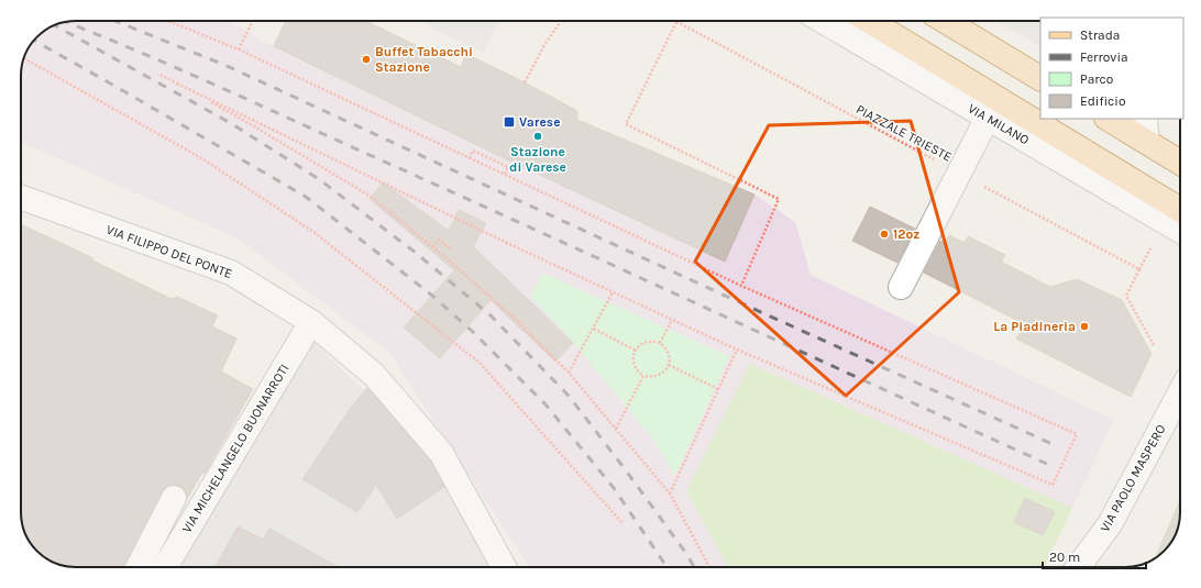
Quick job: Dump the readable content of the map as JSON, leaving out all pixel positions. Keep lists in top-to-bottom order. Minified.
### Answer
{"streets":{"main road":["VIA MILANO"],"street":["VIA FILIPPO DEL PONTE","VIA MICHELANGELO BUONARROTI","VIA PAOLO MASPERO"],"path":["PIAZZALE TRIESTE"]},"crossings":[["VIA FILIPPO DEL PONTE","VIA MICHELANGELO BUONARROTI"]],"places":{"other":["Buffet Tabacchi Stazione","Stazione di Varese","12oz","La Piadineria"],"transit":["Varese"]},"legend":["Strada","Ferrovia","Parco","Edificio"],"scale_bar":"20 m"}
